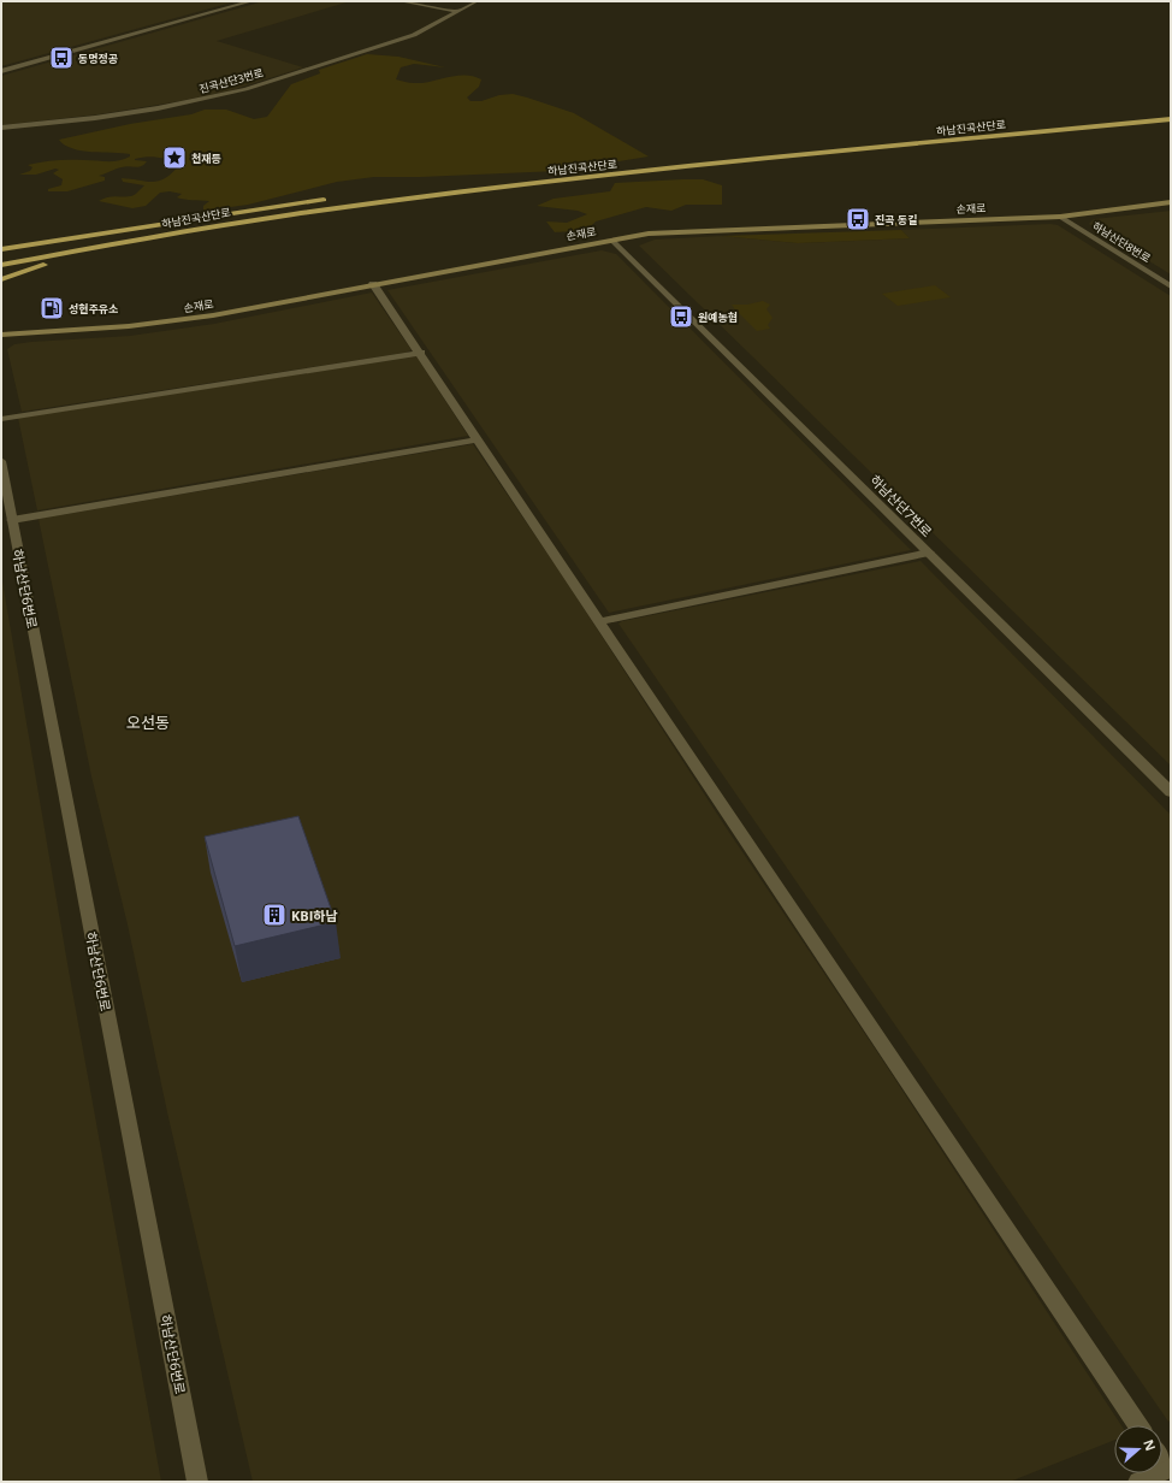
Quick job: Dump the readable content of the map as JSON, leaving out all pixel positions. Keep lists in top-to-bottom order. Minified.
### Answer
{"streets":{"highway":["하남진곡산단로"],"main road":["손재로"],"street":["진곡산단3번로","하남산단8번로","하남산단7번로","하남산단6번로"]},"crossings":[["손재로","하남산단8번로"],["손재로","하남산단7번로"]],"districts":["오선동"],"places":{"bus stop":["동명정공","진곡 동길","원예농협"],"place":["천재등"],"fuel station":["성현주유소"],"building":["KBI하남"]},"north":"right"}
